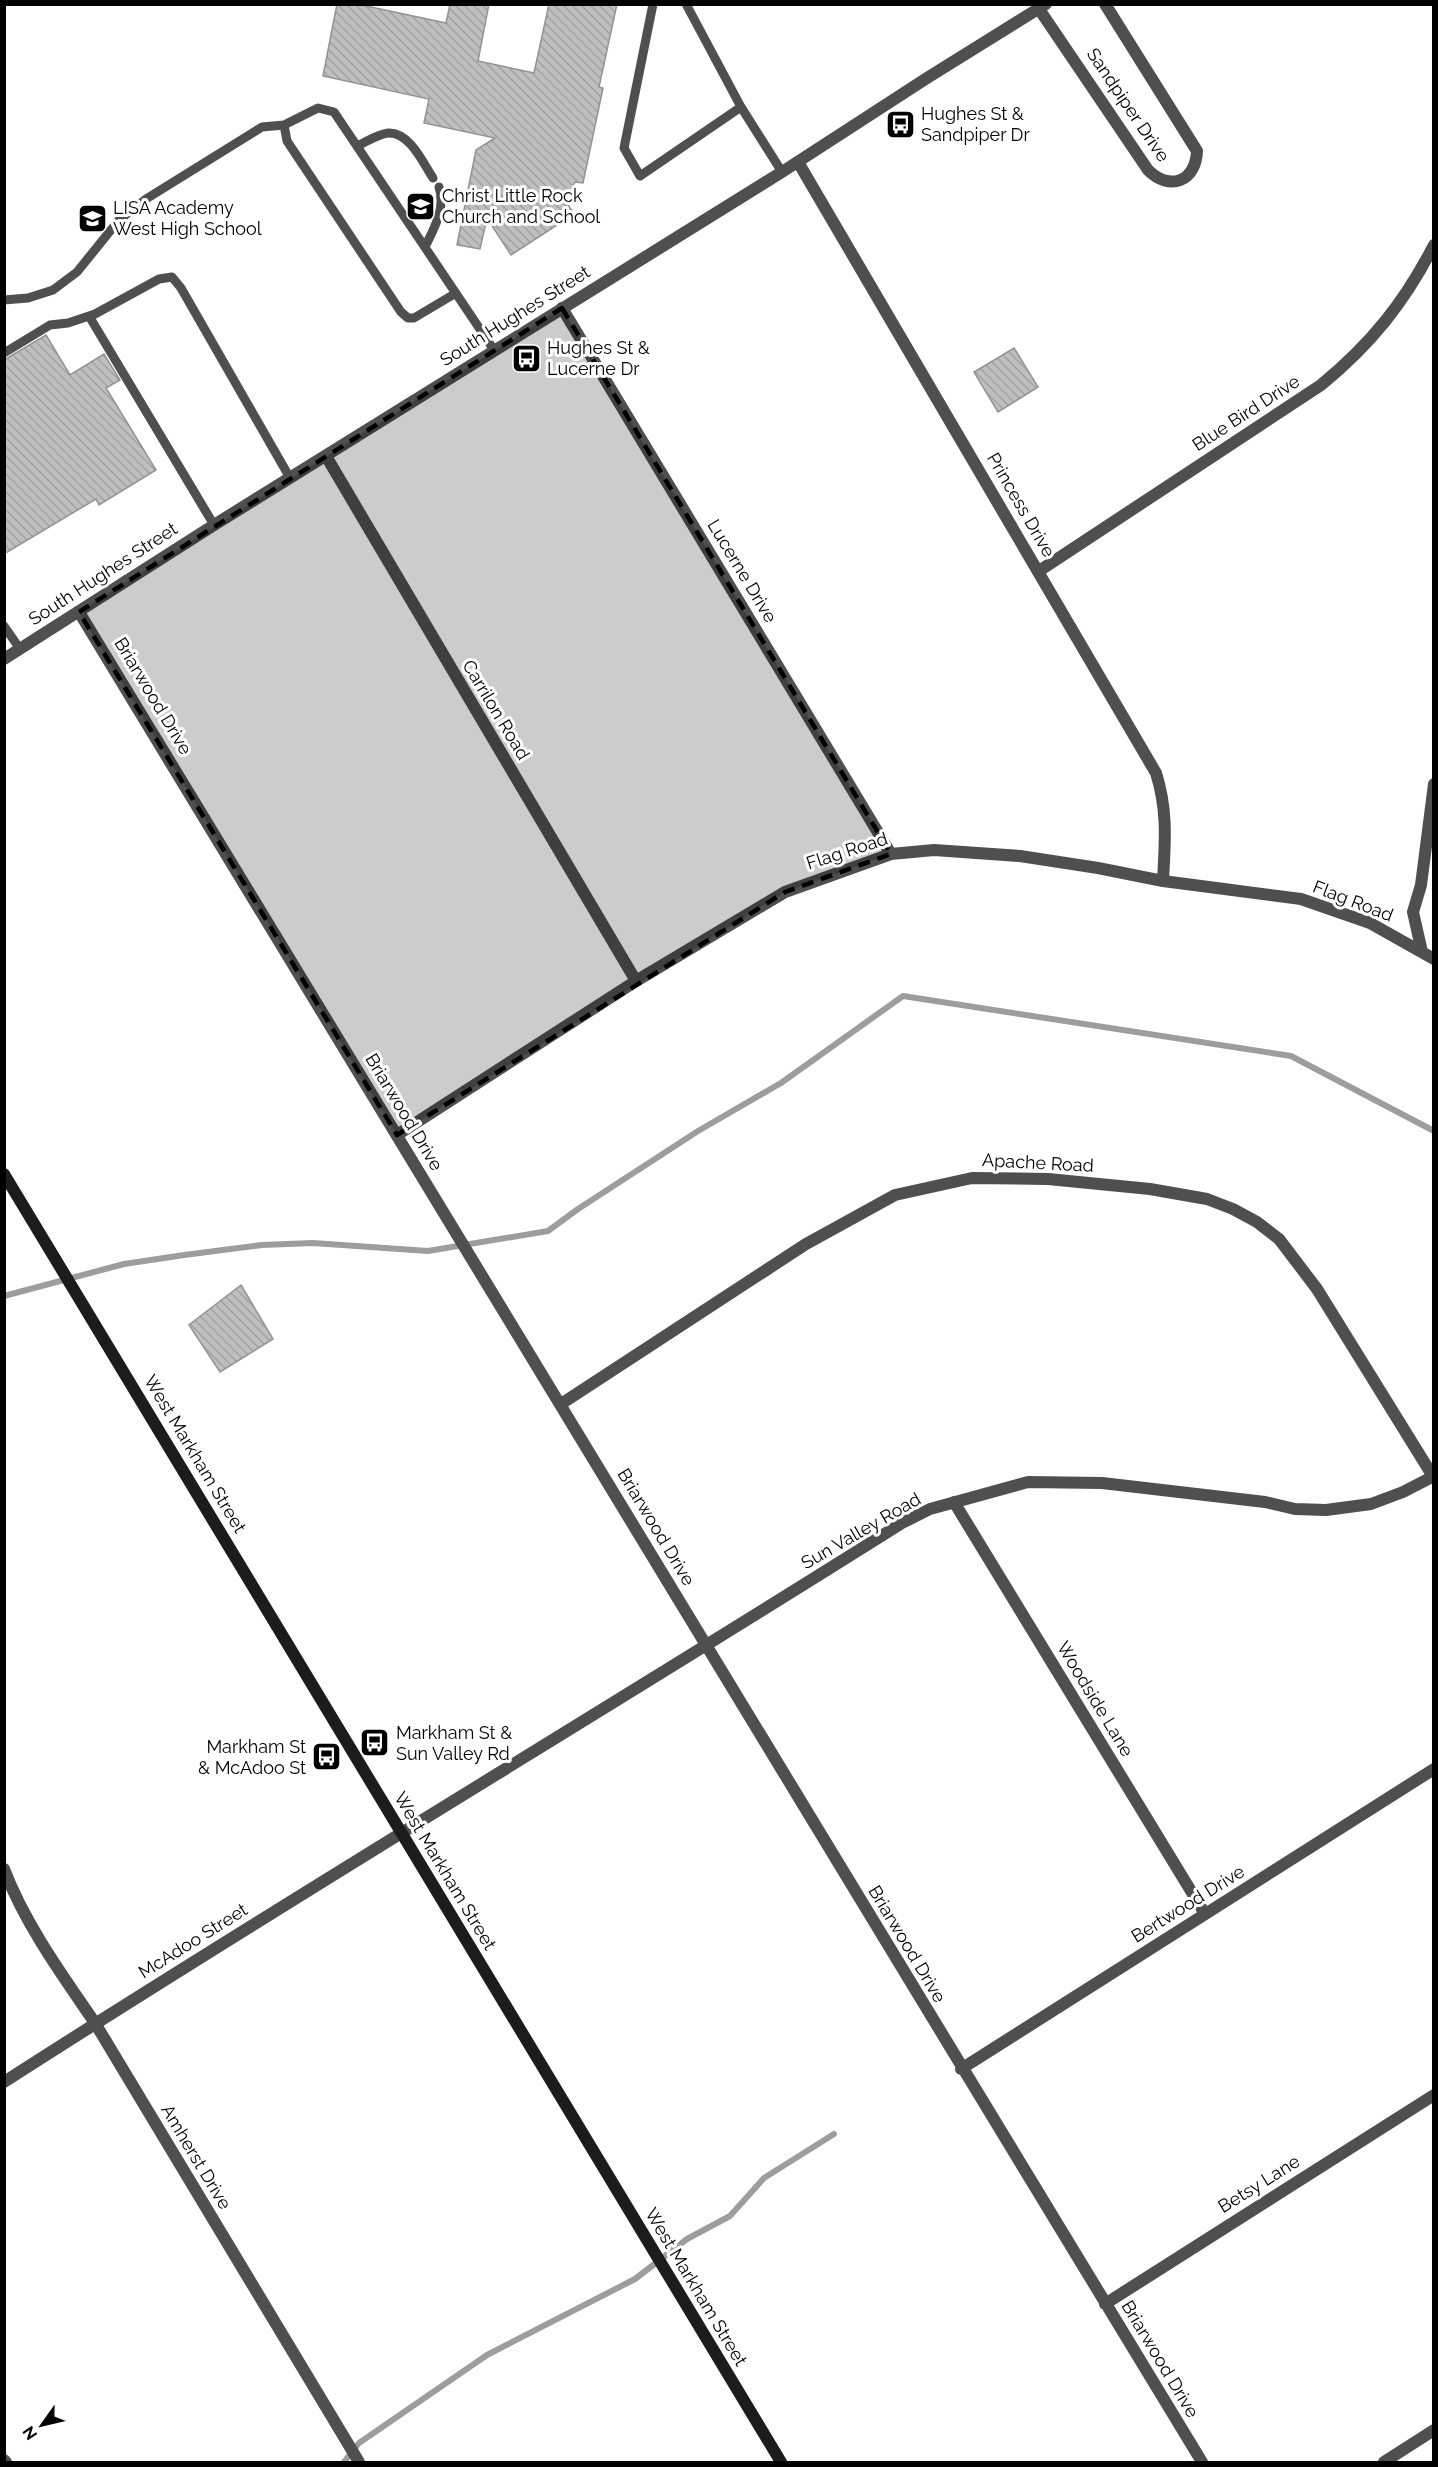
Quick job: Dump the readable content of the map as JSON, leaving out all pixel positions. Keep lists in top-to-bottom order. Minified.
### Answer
{"streets":{"main road":["West Markham Street"],"street":["Sandpiper Drive","South Hughes Street","Blue Bird Drive","Princess Drive","Lucerne Drive","Briarwood Drive","Carrilon Road","Flag Road","Apache Road","Sun Valley Road","Woodside Lane","Bertwood Drive","McAdoo Street","Amherst Drive","Betsy Lane"]},"crossings":[["Sandpiper Drive","South Hughes Street"],["South Hughes Street","Princess Drive"],["South Hughes Street","Lucerne Drive"],["South Hughes Street","Briarwood Drive"],["South Hughes Street","Carrilon Road"],["Blue Bird Drive","Princess Drive"],["Princess Drive","Flag Road"],["Lucerne Drive","Flag Road"],["Briarwood Drive","Flag Road"],["Briarwood Drive","Apache Road"],["Briarwood Drive","Sun Valley Road"],["Briarwood Drive","Bertwood Drive"],["Briarwood Drive","Betsy Lane"],["Carrilon Road","Flag Road"],["Apache Road","Sun Valley Road"],["West Markham Street","Sun Valley Road"],["West Markham Street","McAdoo Street"],["Sun Valley Road","Woodside Lane"],["Sun Valley Road","McAdoo Street"],["Woodside Lane","Bertwood Drive"],["McAdoo Street","Amherst Drive"]],"places":{"bus stop":["Hughes St & Sandpiper Dr","Hughes St & Lucerne Dr","Markham St & Sun Valley Rd","Markham St & McAdoo St"],"school or university":["Christ Little Rock Church and School","LISA Academy West High School"]},"north":"bottom left"}
